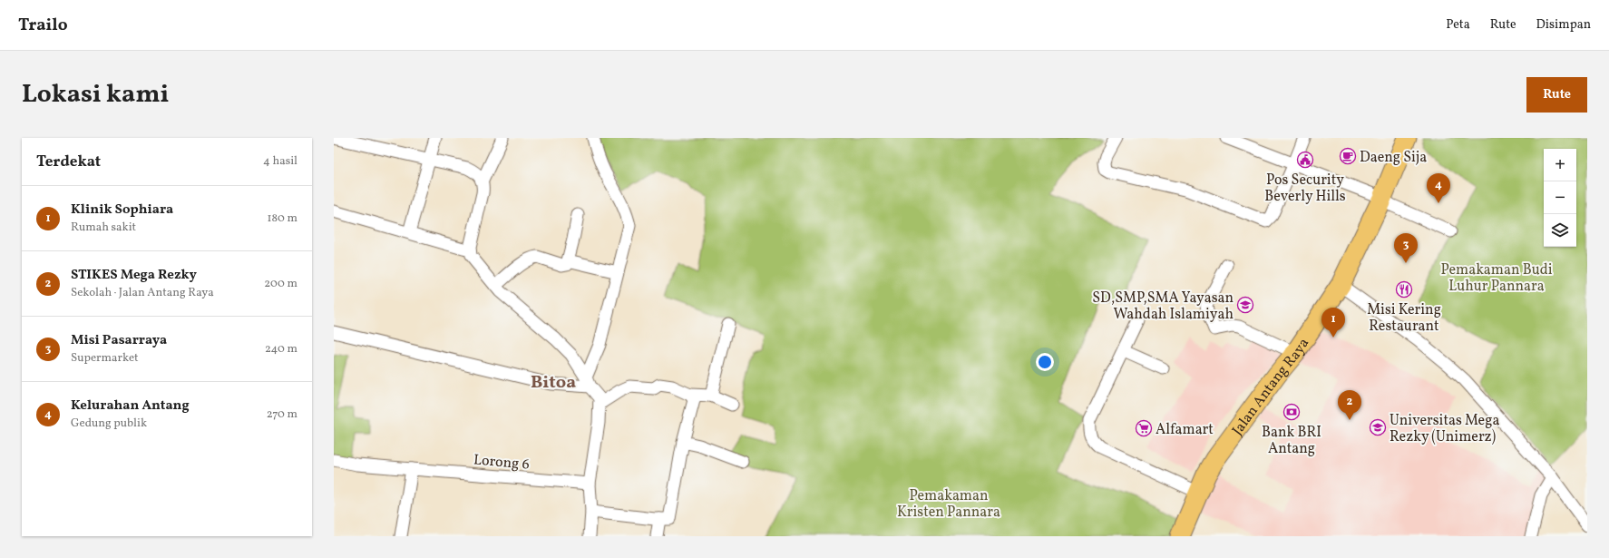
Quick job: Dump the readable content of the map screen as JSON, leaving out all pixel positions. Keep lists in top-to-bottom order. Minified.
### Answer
{"streets":{"main road":["Jalan Antang Raya"],"street":["Lorong 6"]},"districts":["Bitoa"],"parks":["Pemakaman Budi Luhur Pannara","Pemakaman Kristen Pannara"],"places":{"cafe":["Daeng Sija"],"public building":["Pos Security Beverly Hills"],"restaurant":["Misi Kering Restaurant"],"school or university":["SD,SMP,SMA Yayasan Wahdah Islamiyah","Universitas Mega Rezky (Unimerz)"],"bank":["Bank BRI Antang"],"supermarket":["Alfamart"]},"page":{"header":"Trailo","nav":["Peta","Rute","Disimpan"],"title":"Lokasi kami","buttons":"Rute","heading":["Terdekat","4 hasil"],"map_buttons":["+","−"],"pins":["4","3","1","2"],"list":[{"mark":"1","name":"Klinik Sophiara","note":"Rumah sakit","value":"180 m"},{"mark":"2","name":"STIKES Mega Rezky","note":"Sekolah · Jalan Antang Raya","value":"200 m"},{"mark":"3","name":"Misi Pasarraya","note":"Supermarket","value":"240 m"},{"mark":"4","name":"Kelurahan Antang","note":"Gedung publik","value":"270 m"}]}}
